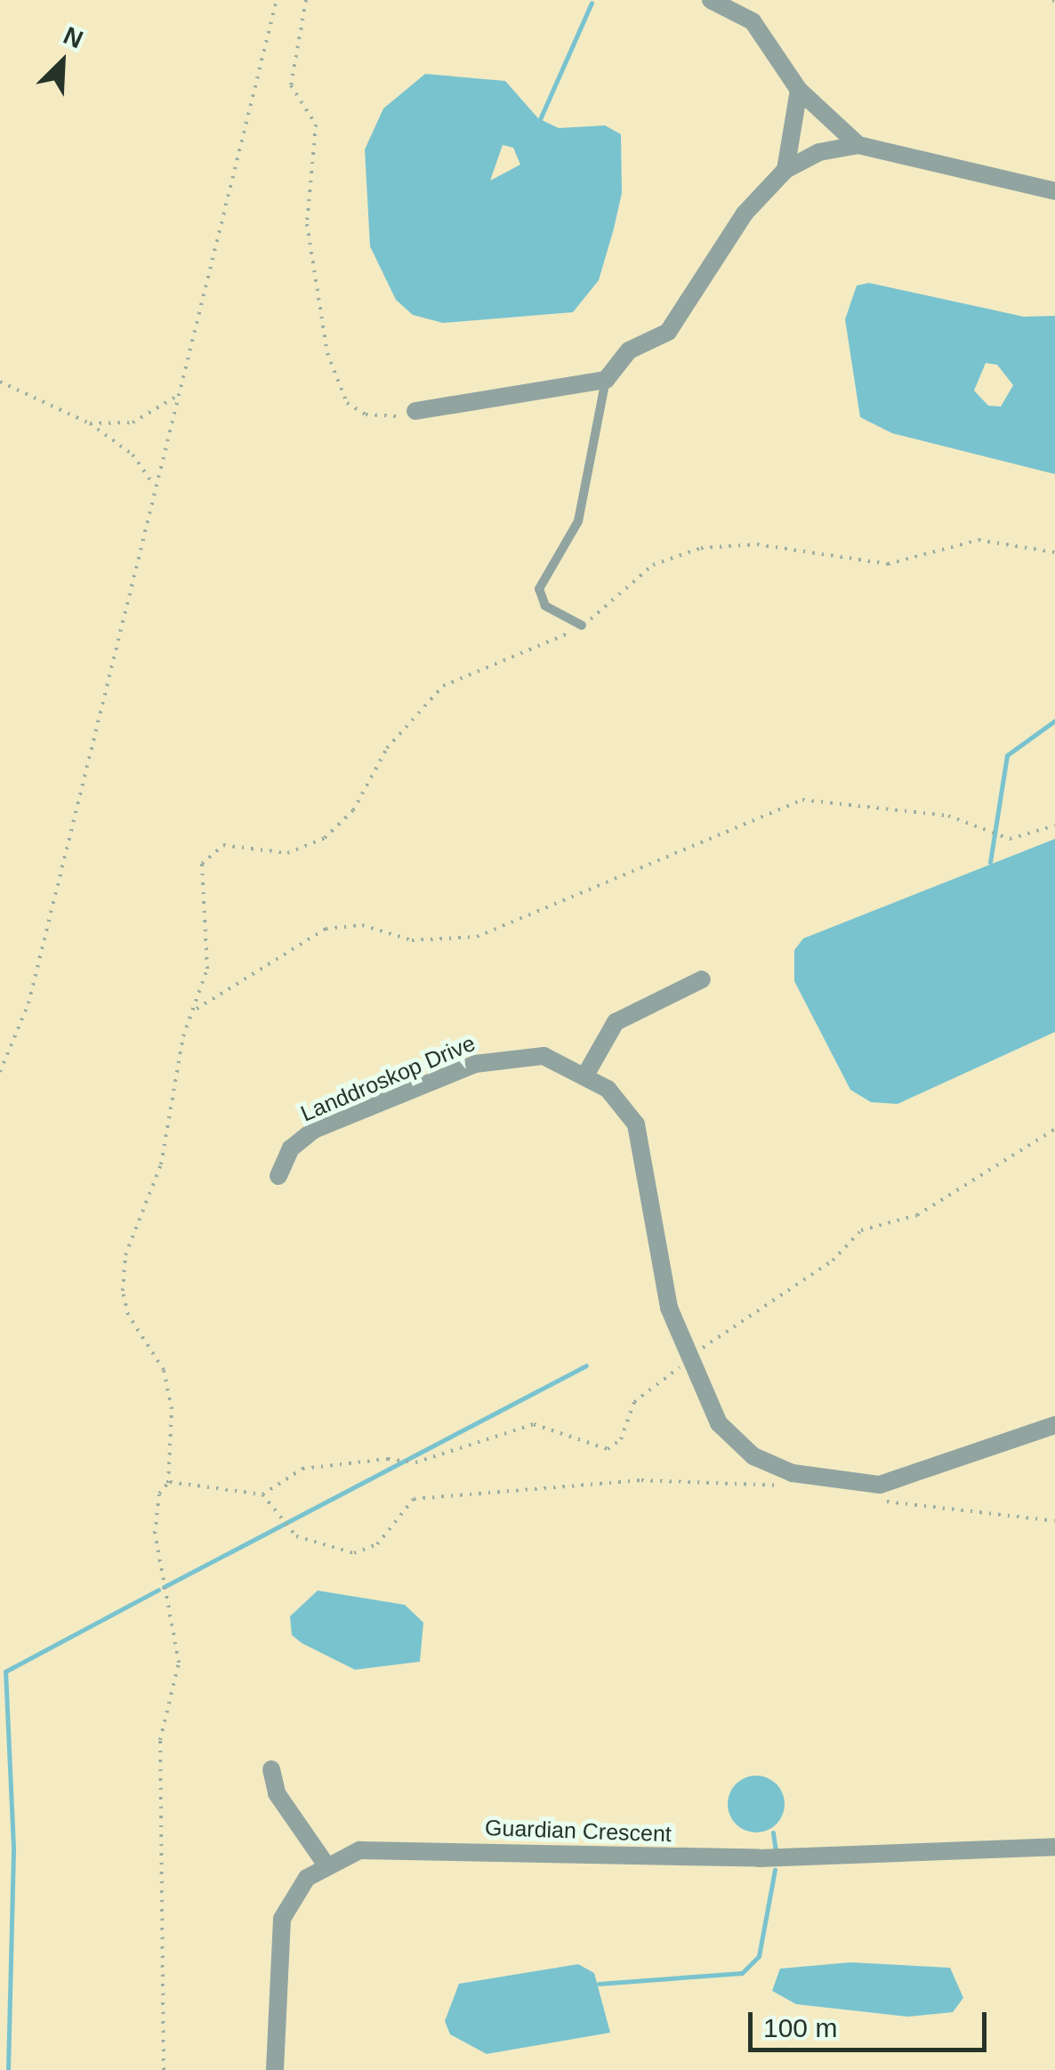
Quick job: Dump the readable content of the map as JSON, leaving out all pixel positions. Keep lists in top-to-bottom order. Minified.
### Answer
{"streets":{"street":["Landdroskop Drive","Guardian Crescent"]},"scale_bar":"100 m","north":"top right"}
